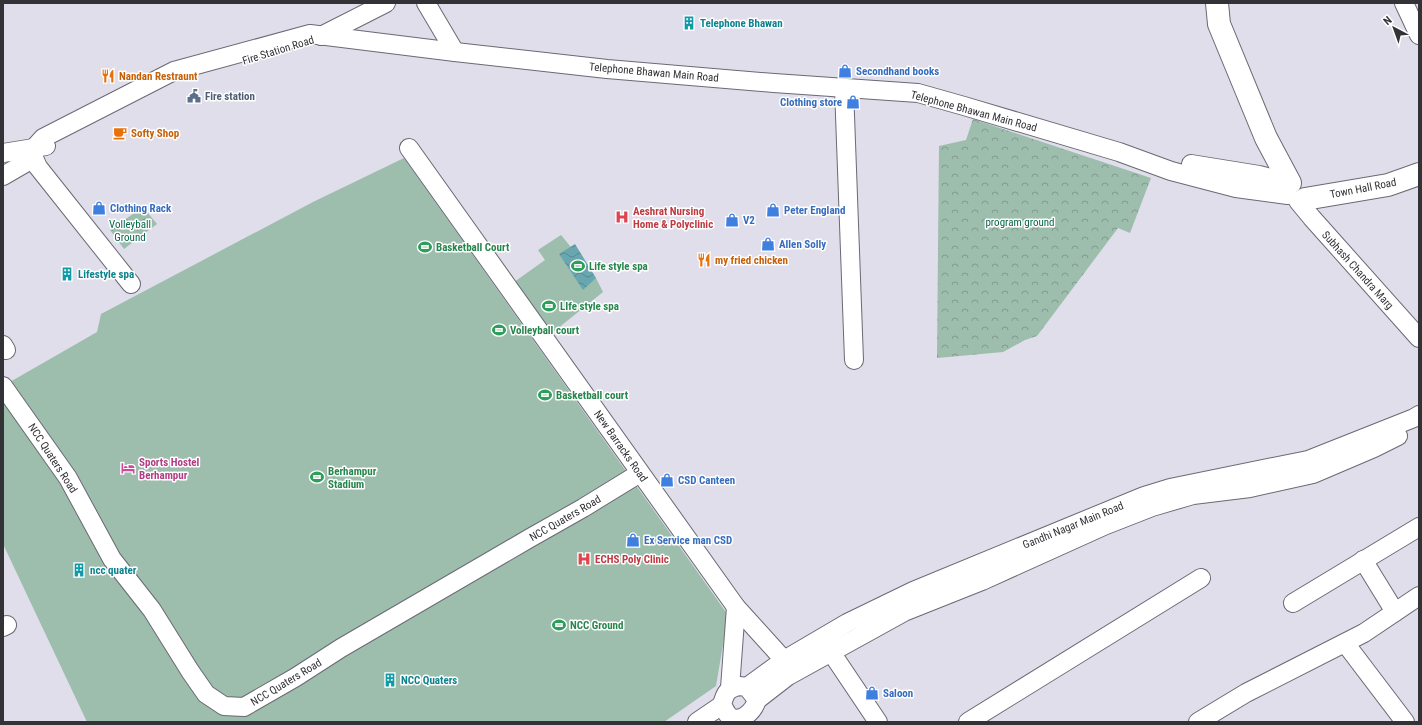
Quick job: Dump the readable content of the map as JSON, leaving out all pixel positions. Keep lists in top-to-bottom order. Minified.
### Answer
{"streets":{"main road":["Town Hall Road"],"street":["Fire Station Road","Telephone Bhawan Main Road","Subhash Chandra Marg","New Barracks Road","NCC Quaters Road","Gandhi Nagar Main Road"]},"crossings":[["Telephone Bhawan Main Road","Town Hall Road"],["Telephone Bhawan Main Road","Subhash Chandra Marg"],["Town Hall Road","Subhash Chandra Marg"],["New Barracks Road","NCC Quaters Road"],["New Barracks Road","Gandhi Nagar Main Road"]],"parks":["program ground","Volleyball Ground"],"places":{"building":["Telephone Bhawan","Lifestyle spa","ncc quater","NCC Quaters"],"shop":["Secondhand books","Clothing store","Clothing Rack","Peter England","V2","Allen Solly","CSD Canteen","Ex Service man CSD","Saloon"],"restaurant":["Nandan Restraunt","my fried chicken"],"public building":["Fire station"],"cafe":["Softy Shop"],"hospital":["Aeshrat Nursing Home & Polyclinic","ECHS Poly Clinic"],"sports":["Basketball Court","Life style spa","LIfe style spa","Volleyball court","Basketball court","Berhampur Stadium","NCC Ground"],"hotel":["Sports Hostel Berhampur"]},"north":"top left"}
